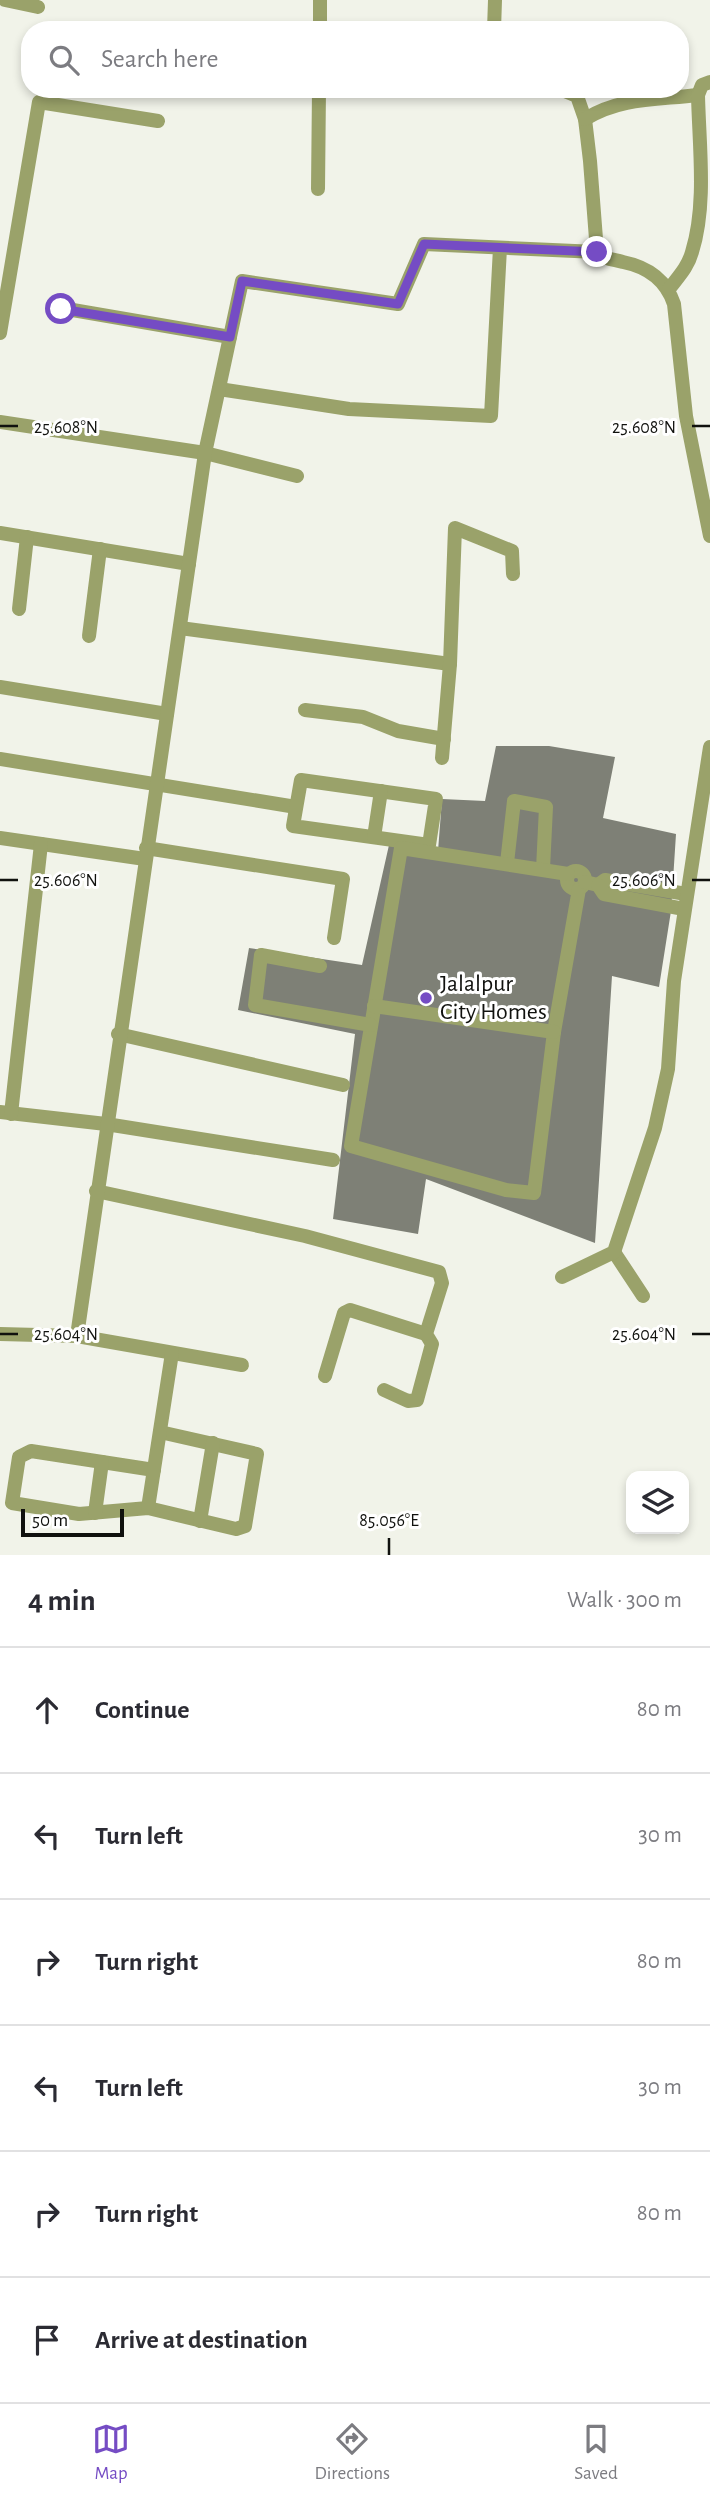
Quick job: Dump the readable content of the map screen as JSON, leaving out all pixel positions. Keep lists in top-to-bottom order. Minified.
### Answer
{"places":["Jalalpur City Homes"],"scale_bar":"50 m","page":{"search":"Search here","scale":"50 m","heading":["4 min","Walk · 300 m"],"list":[["Continue","80 m"],["Turn left","30 m"],["Turn right","80 m"],["Turn left","30 m"],["Turn right","80 m"],"Arrive at destination"],"nav":["Map","Directions","Saved"]},"coordinates":["25.608°N","25.606°N","25.604°N","85.056°E"]}
